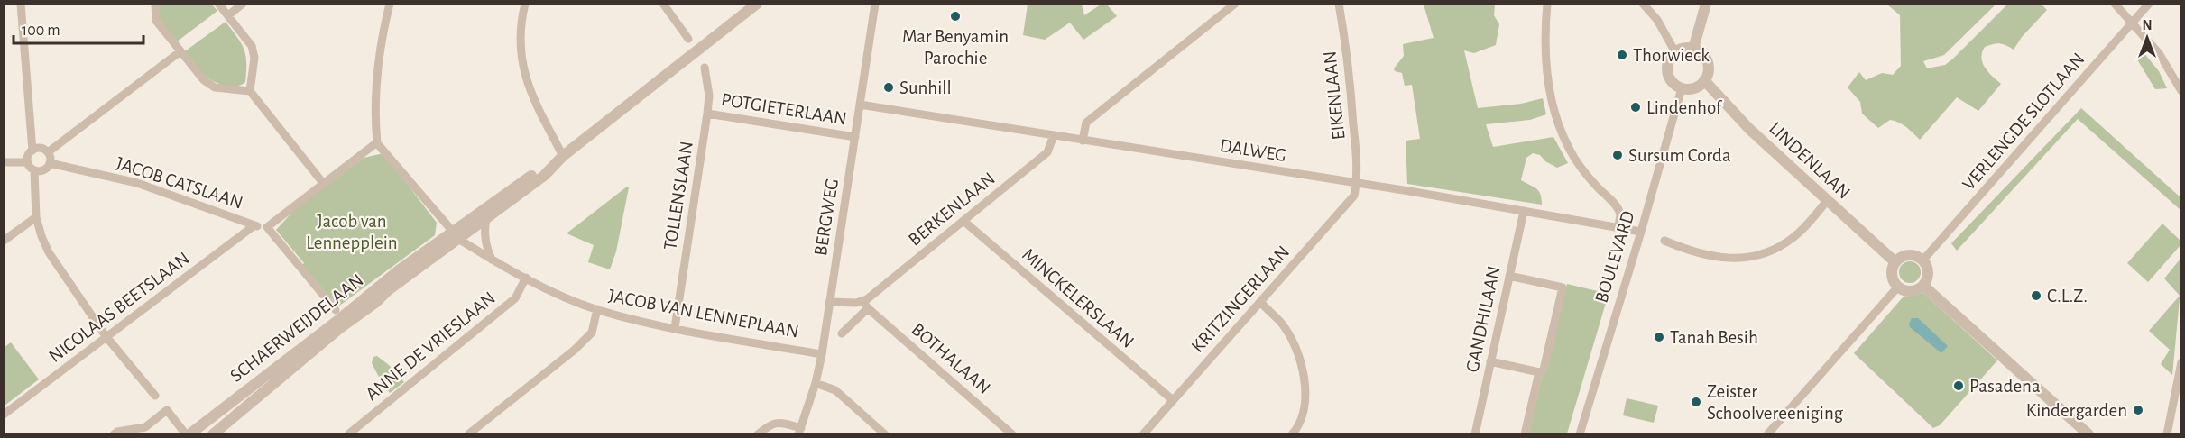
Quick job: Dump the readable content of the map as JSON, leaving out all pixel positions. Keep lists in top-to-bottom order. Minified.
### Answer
{"streets":{"street":["EIKENLAAN","POTGIETERLAAN","VERLENGDE SLOTLAAN","DALWEG","LINDENLAAN","JACOB CATSLAAN","TOLLENSLAAN","BERKENLAAN","BERGWEG","BOULEVARD","MINCKELERSLAAN","KRITZINGERLAAN","NICOLAAS BEETSLAAN","JACOB VAN LENNEPLAAN","GANDHILAAN","SCHAERWEIJDELAAN","ANNE DE VRIESLAAN","BOTHALAAN"]},"crossings":[["EIKENLAAN","DALWEG"],["EIKENLAAN","KRITZINGERLAAN"],["POTGIETERLAAN","TOLLENSLAAN"],["POTGIETERLAAN","BERGWEG"],["VERLENGDE SLOTLAAN","LINDENLAAN"],["DALWEG","BERKENLAAN"],["DALWEG","BERGWEG"],["DALWEG","BOULEVARD"],["DALWEG","KRITZINGERLAAN"],["DALWEG","GANDHILAAN"],["LINDENLAAN","BOULEVARD"],["JACOB CATSLAAN","NICOLAAS BEETSLAAN"],["TOLLENSLAAN","JACOB VAN LENNEPLAAN"],["BERKENLAAN","MINCKELERSLAAN"],["BERKENLAAN","BOTHALAAN"],["BERGWEG","JACOB VAN LENNEPLAAN"],["MINCKELERSLAAN","KRITZINGERLAAN"],["JACOB VAN LENNEPLAAN","SCHAERWEIJDELAAN"],["JACOB VAN LENNEPLAAN","ANNE DE VRIESLAAN"]],"parks":["Jacob van Lennepplein"],"places":["Mar Benyamin Parochie","Thorwieck","Sunhill","Lindenhof","Sursum Corda","C.L.Z.","Tanah Besih","Pasadena","Zeister Schoolvereeniging","Kindergarden"],"scale_bar":"100 m","north":"top"}
